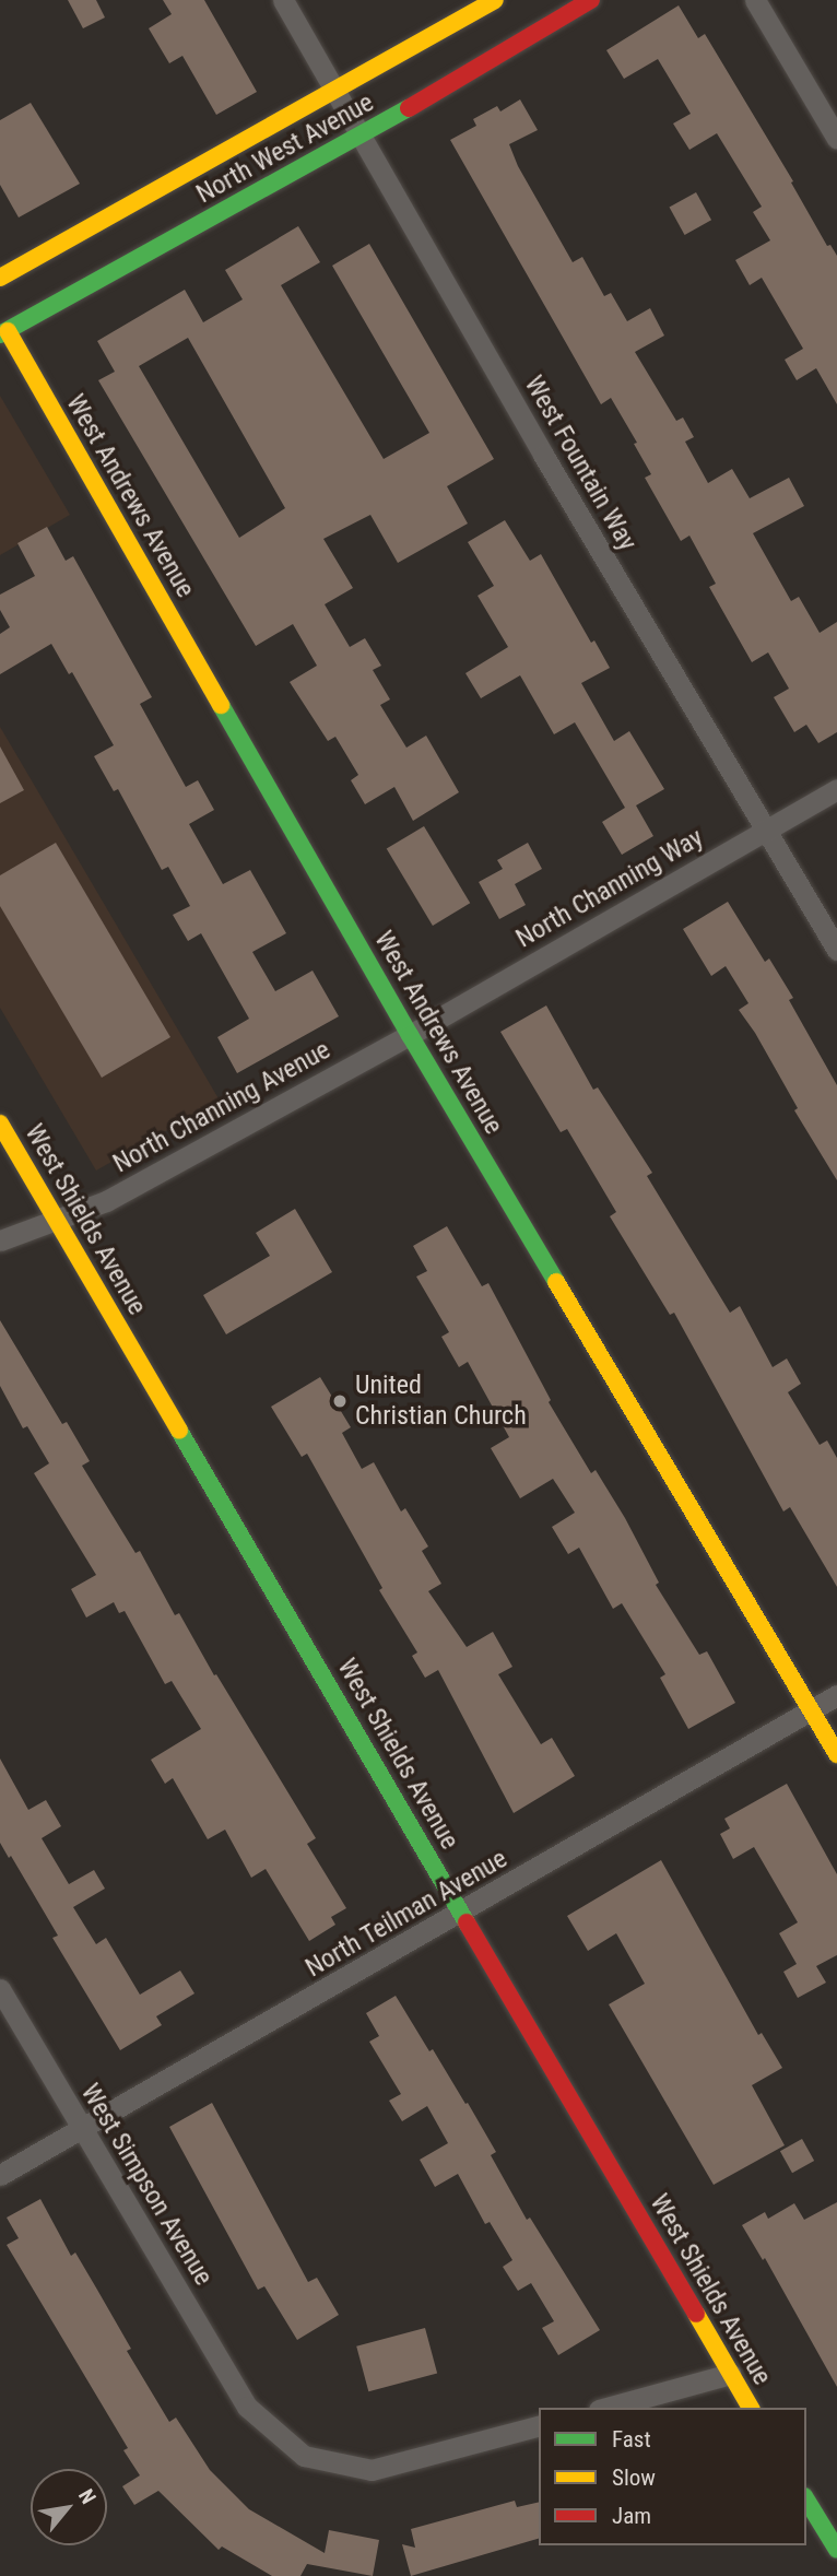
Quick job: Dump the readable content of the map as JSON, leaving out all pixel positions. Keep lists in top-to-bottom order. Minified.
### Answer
{"streets":{"main road":["North West Avenue","West Andrews Avenue","West Shields Avenue"],"street":["West Fountain Way","North Channing Way","North Channing Avenue","North Teilman Avenue","West Simpson Avenue"]},"crossings":[["North West Avenue","West Fountain Way"],["North West Avenue","West Andrews Avenue"],["West Fountain Way","North Channing Way"],["West Andrews Avenue","North Channing Way"],["West Andrews Avenue","North Channing Avenue"],["West Andrews Avenue","North Teilman Avenue"],["North Channing Way","North Channing Avenue"],["North Channing Avenue","West Shields Avenue"],["West Shields Avenue","North Teilman Avenue"],["North Teilman Avenue","West Simpson Avenue"]],"places":["United Christian Church"],"legend":["Fast","Slow","Jam"],"north":"top right"}
